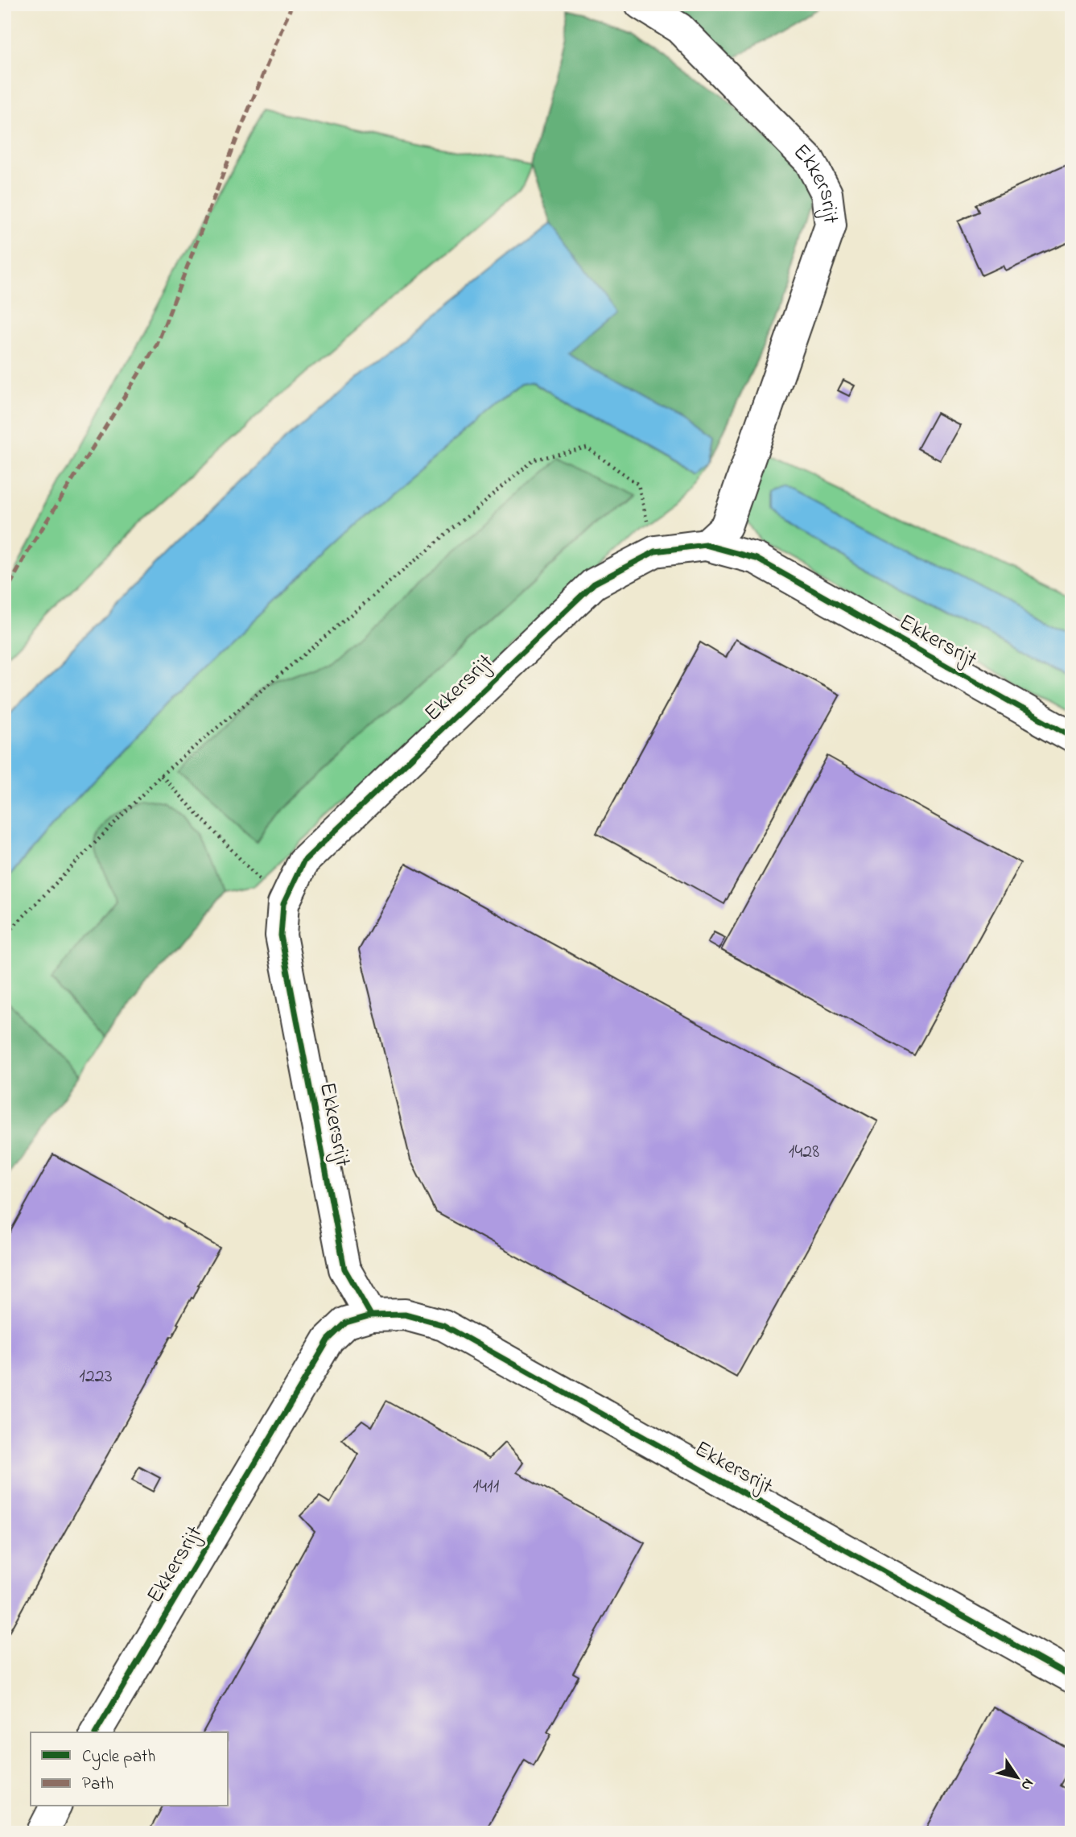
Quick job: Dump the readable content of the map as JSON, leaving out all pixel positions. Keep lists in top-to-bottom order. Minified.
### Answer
{"streets":{"street":["Ekkersrijt"]},"house_numbers":["1428","1223","1411"],"legend":["Cycle path","Path"],"north":"bottom right"}
